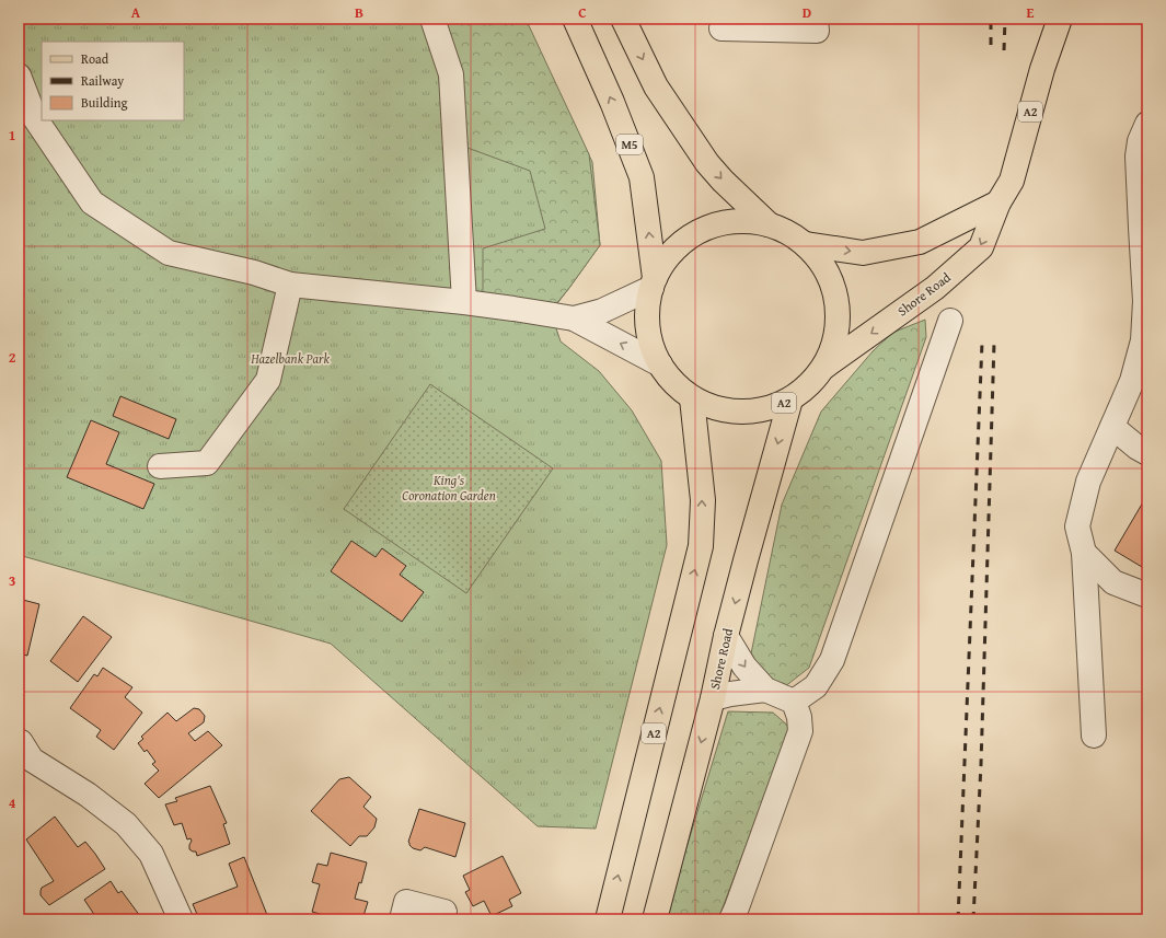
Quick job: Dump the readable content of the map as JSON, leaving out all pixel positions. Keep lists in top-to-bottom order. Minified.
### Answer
{"streets":{"main road":["A2","M5","Shore Road"]},"crossings":[["A2","M5"],["A2","Shore Road"]],"parks":["Hazelbank Park","King's Coronation Garden"],"legend":["Road","Railway","Building"],"grid":{"columns":["A","B","C","D","E"],"rows":["1","2","3","4"]}}
